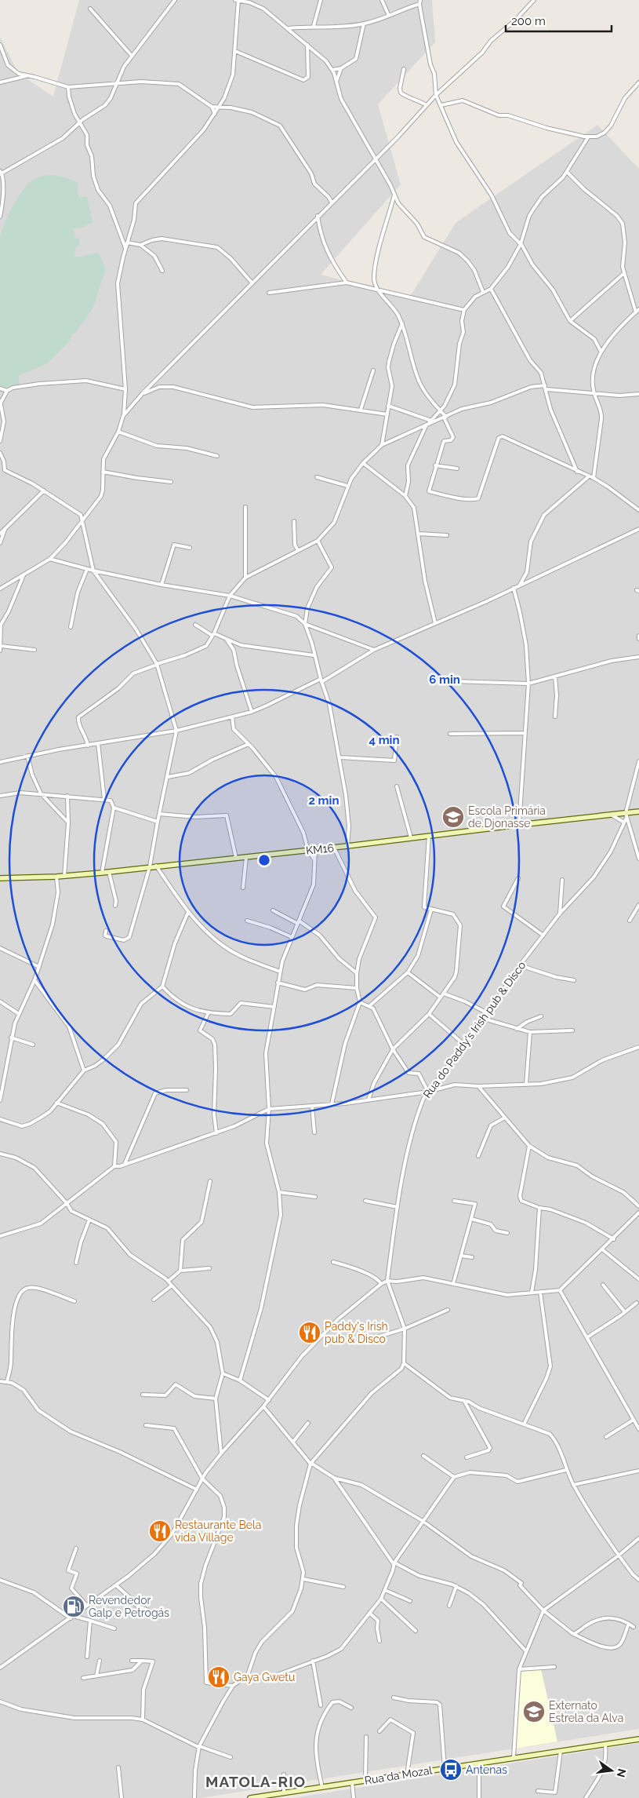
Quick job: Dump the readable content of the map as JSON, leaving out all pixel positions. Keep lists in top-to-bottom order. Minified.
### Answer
{"streets":{"street":["KM16","Rua do Paddy's Irish pub & Disco","Rua da Mozal"]},"crossings":[["KM16","Rua do Paddy's Irish pub & Disco"]],"districts":["MATOLA-RIO"],"places":{"school or university":["Escola Primária de Djonasse","Externato Estrela da Alva"],"restaurant":["Paddy's Irish pub & Disco","Restaurante Bela vida Village","Gaya Gwetu"],"fuel station":["Revendedor Galp e Petrogás"],"bus stop":["Antenas"]},"scale_bar":"200 m","north":"right","rings":["6 min","4 min","2 min"]}
